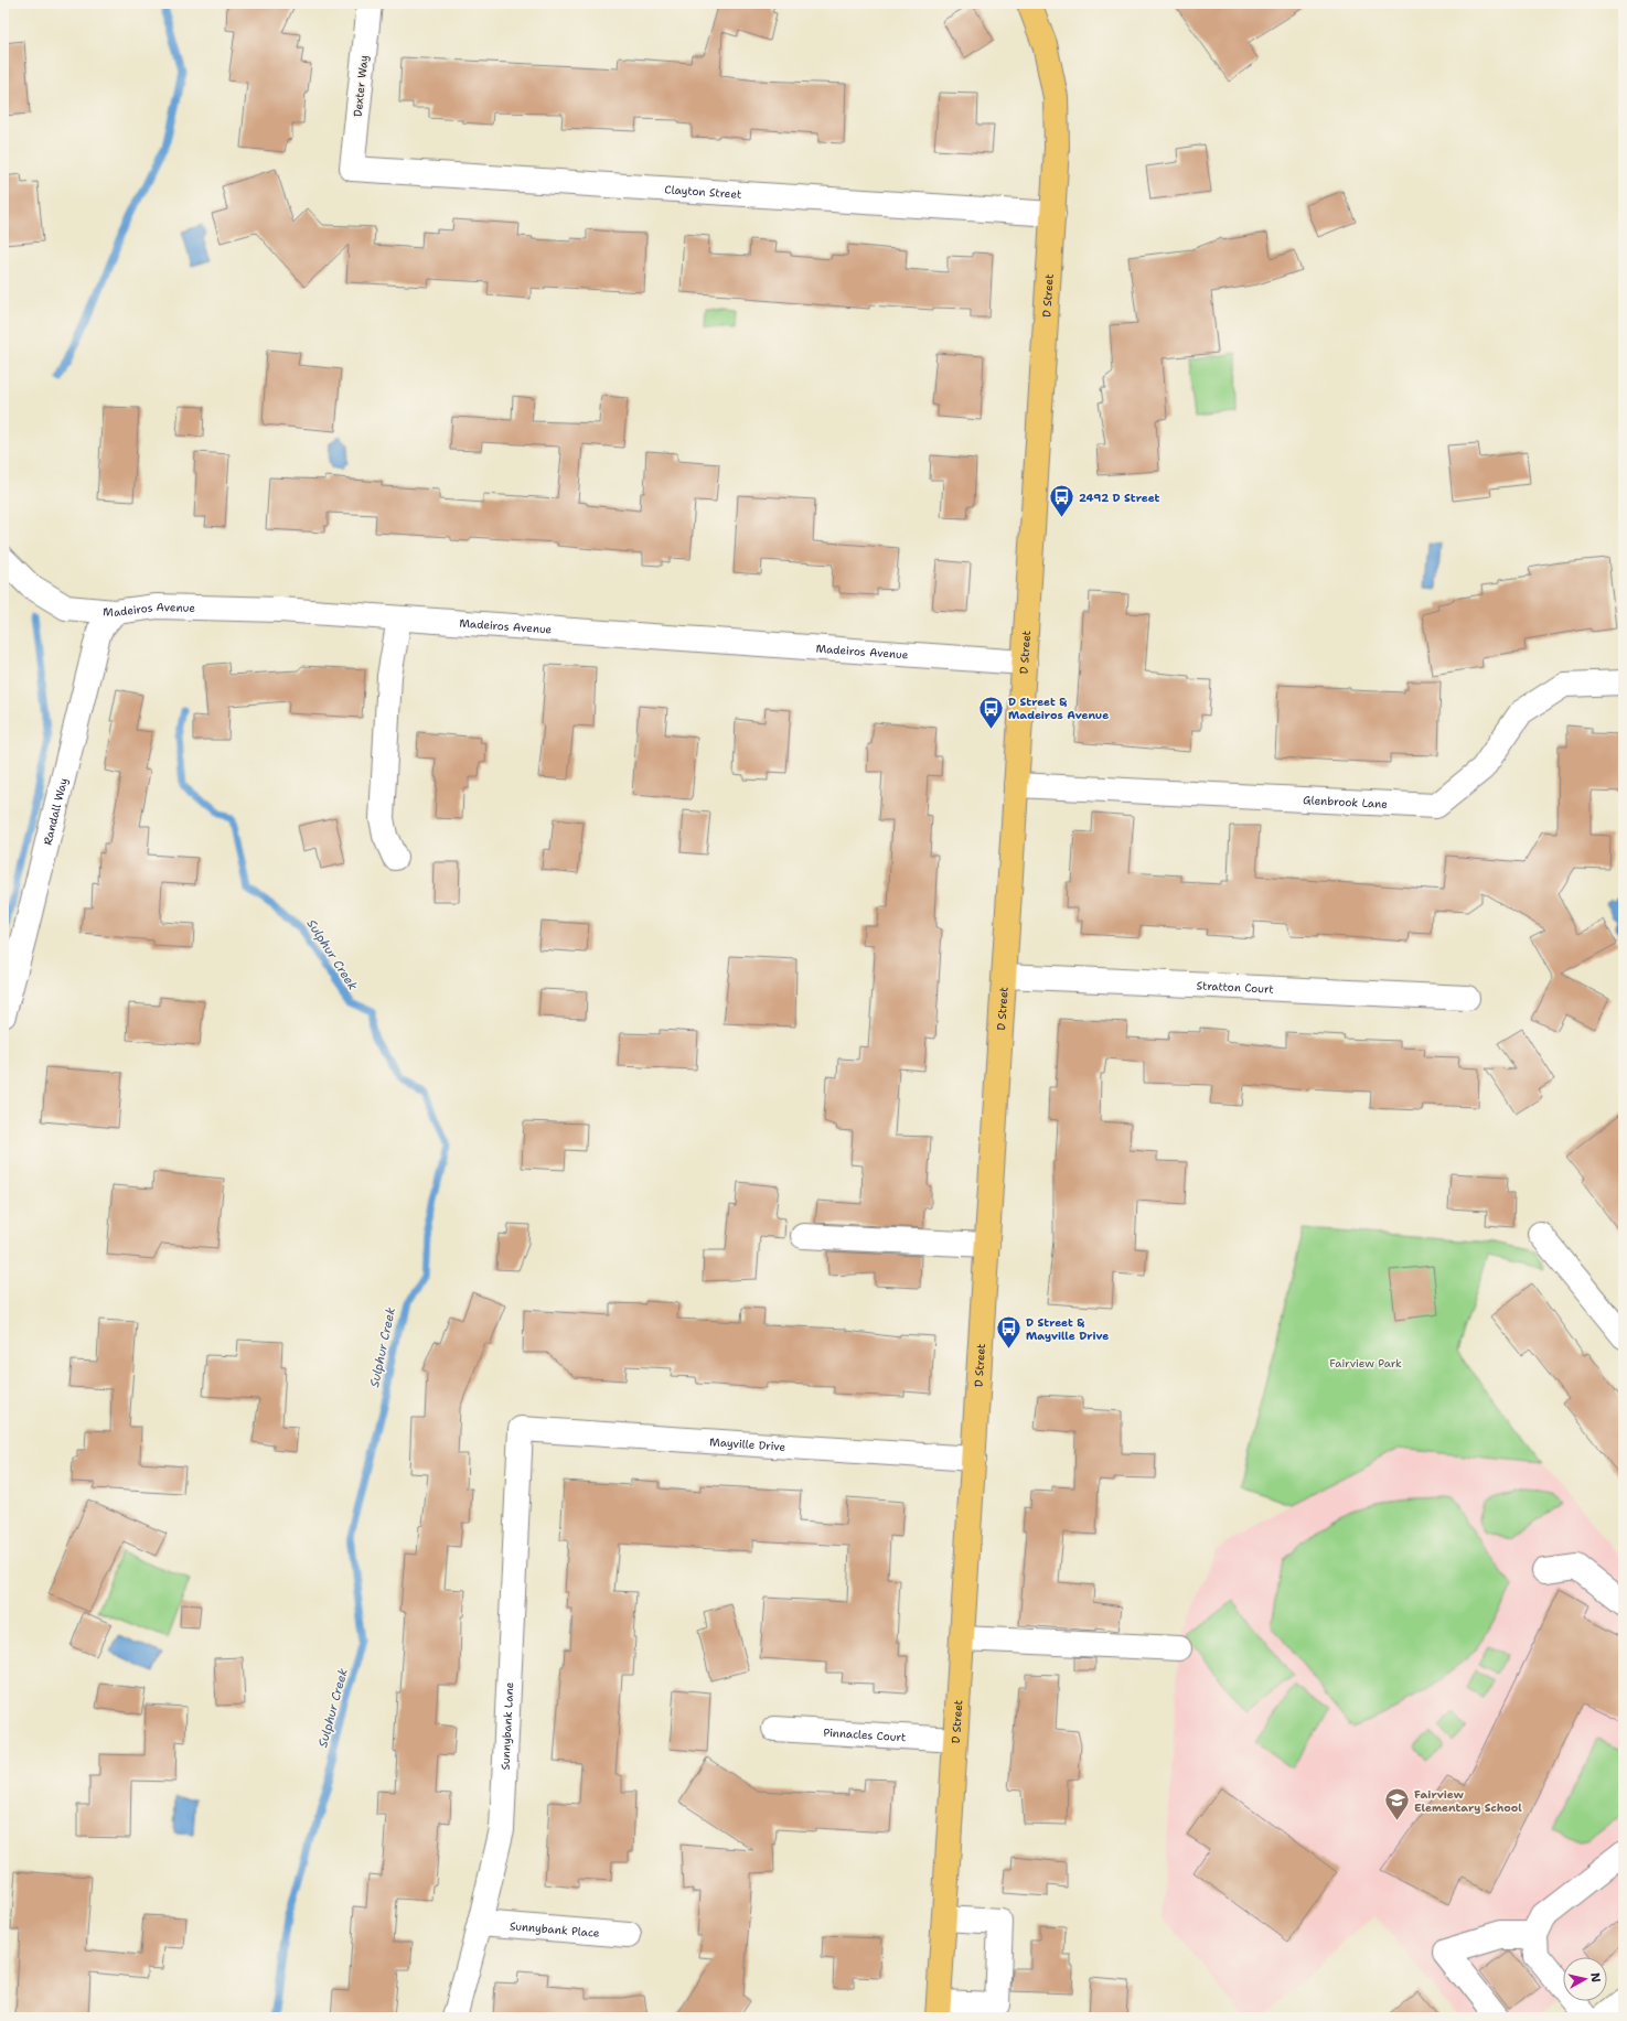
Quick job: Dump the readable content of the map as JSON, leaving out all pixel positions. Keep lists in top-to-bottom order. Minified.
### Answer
{"streets":{"main road":["D Street"],"street":["Dexter Way","Clayton Street","Madeiros Avenue","Glenbrook Lane","Randall Way","Stratton Court","Mayville Drive","Sunnybank Lane","Pinnacles Court","Sunnybank Place"]},"crossings":[["Dexter Way","Clayton Street"],["Clayton Street","D Street"],["D Street","Madeiros Avenue"],["D Street","Glenbrook Lane"],["D Street","Stratton Court"],["D Street","Mayville Drive"],["D Street","Pinnacles Court"],["Madeiros Avenue","Randall Way"],["Mayville Drive","Sunnybank Lane"],["Sunnybank Lane","Sunnybank Place"]],"water":["Sulphur Creek"],"parks":["Fairview Park"],"places":{"bus stop":["2492 D Street","D Street & Madeiros Avenue","D Street & Mayville Drive"],"school or university":["Fairview Elementary School"]},"north":"right"}
